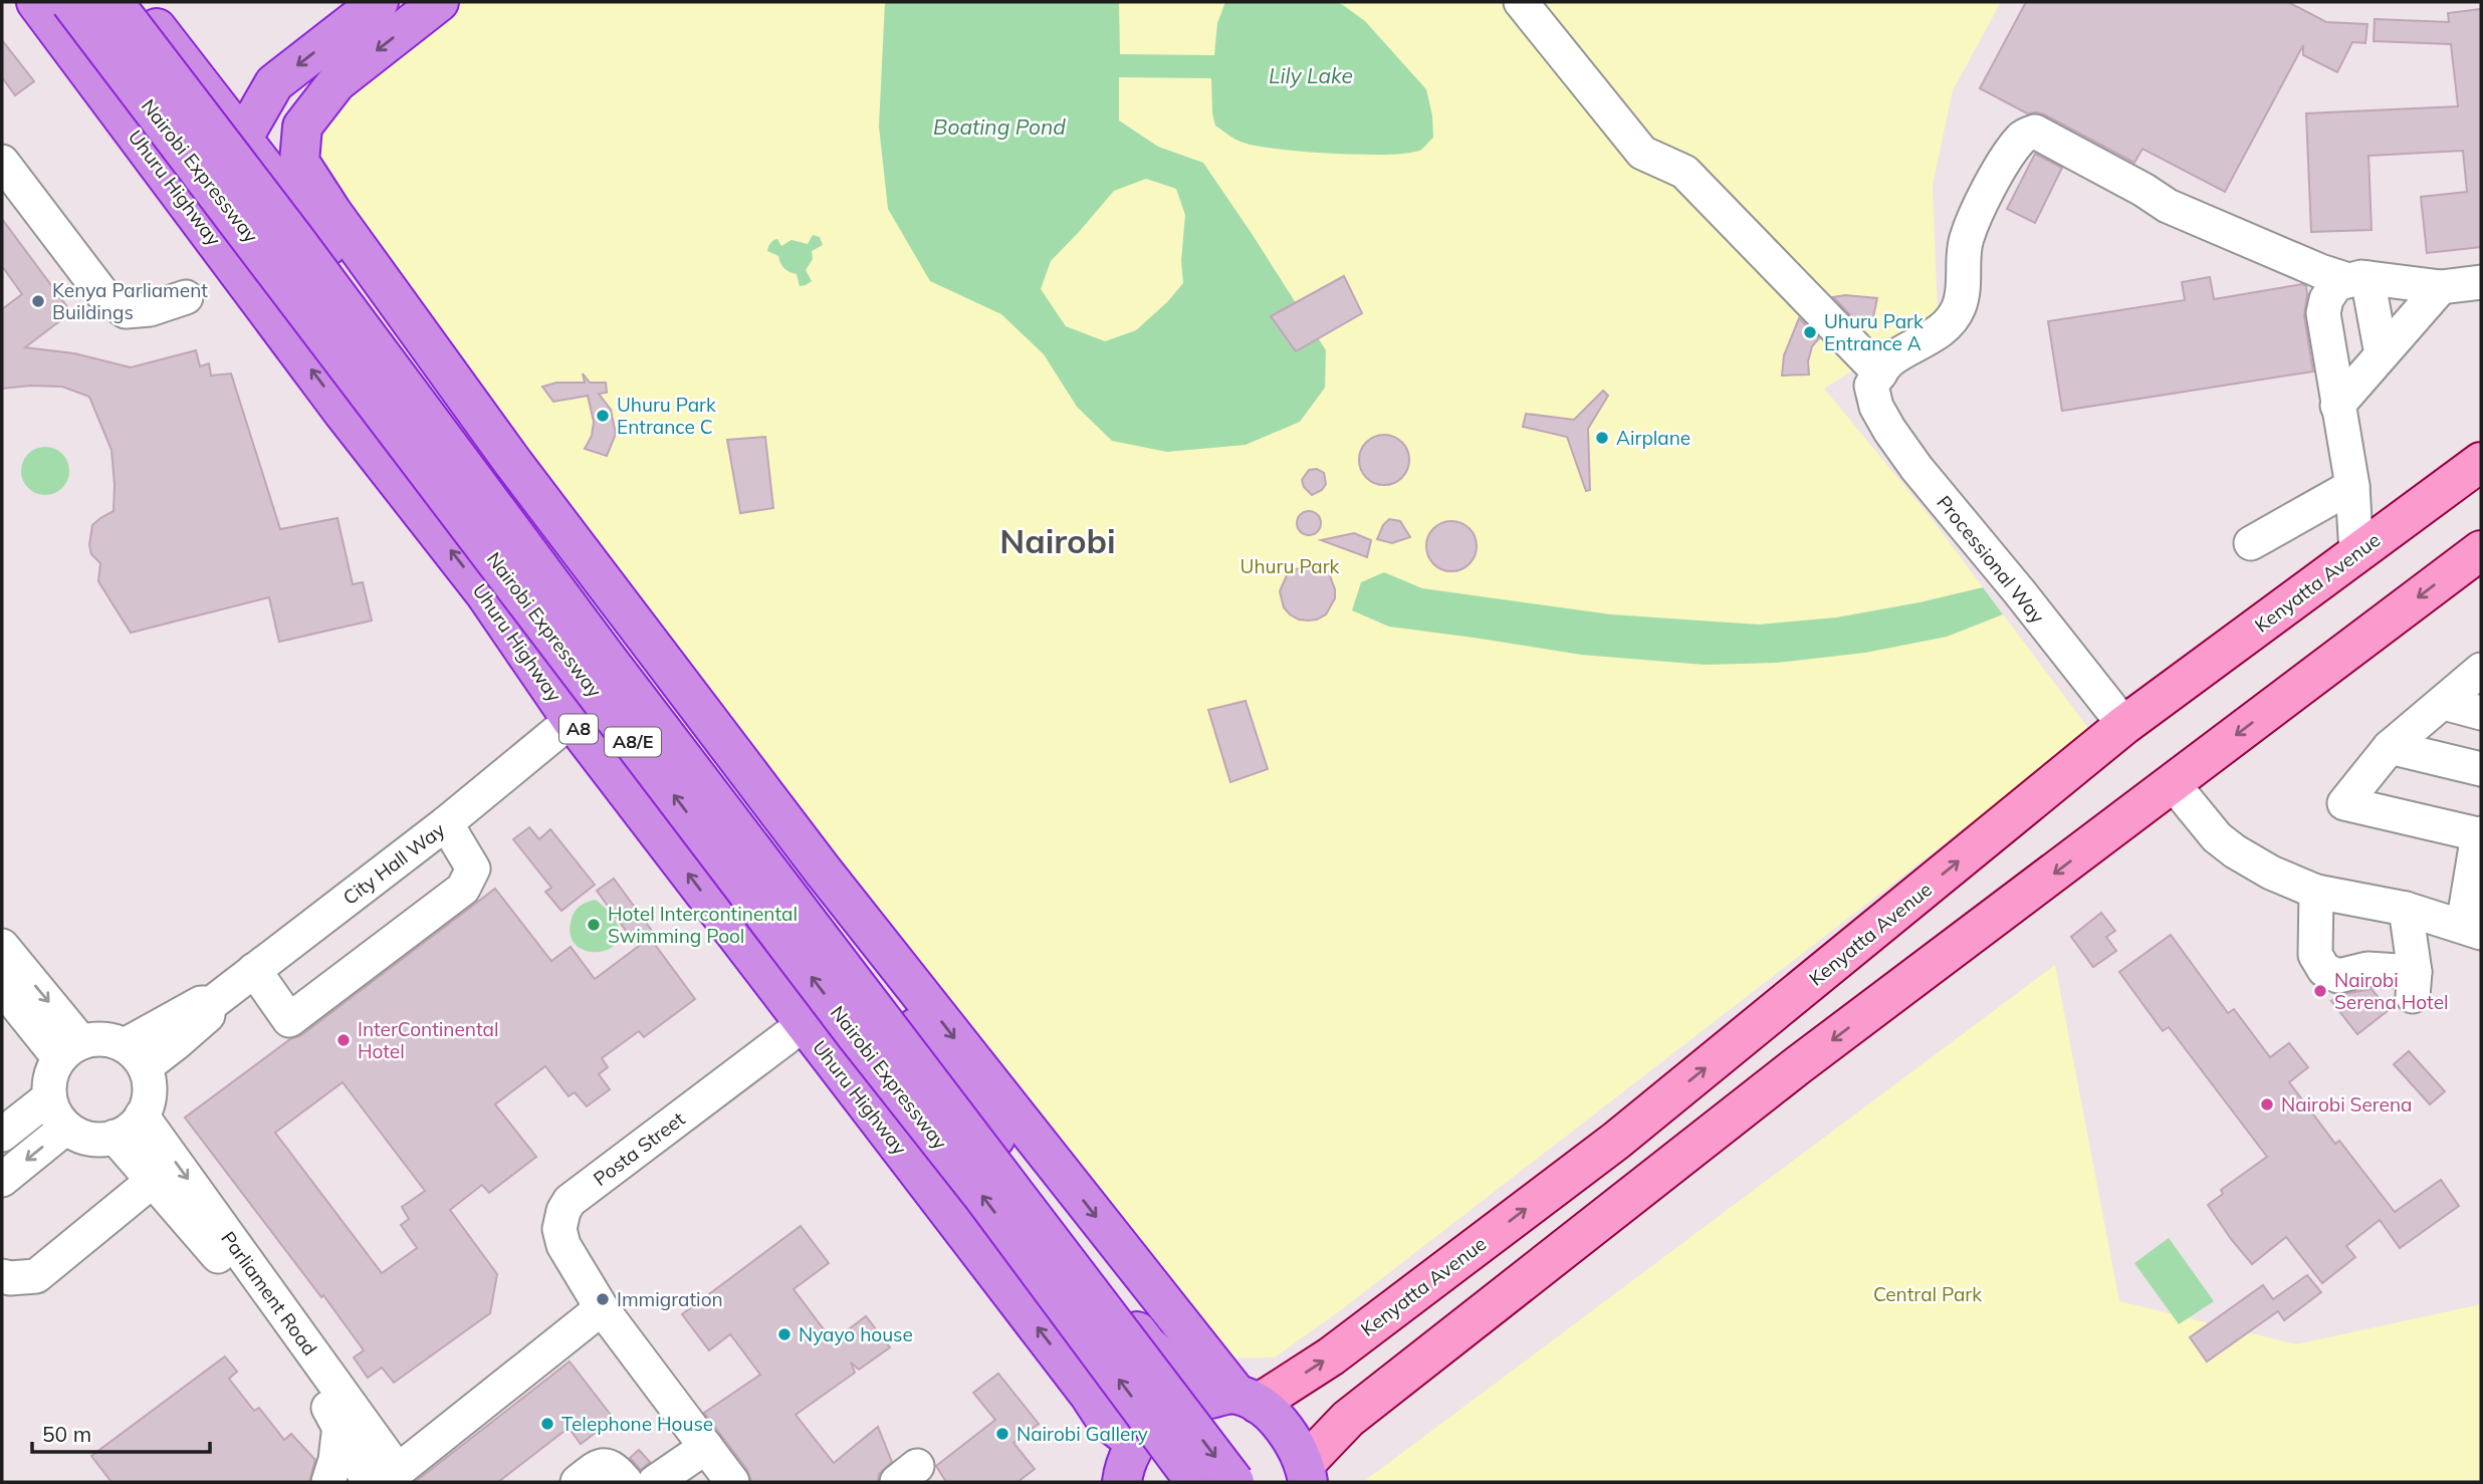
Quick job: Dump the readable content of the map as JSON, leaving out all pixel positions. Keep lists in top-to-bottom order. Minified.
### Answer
{"streets":{"highway":["Nairobi Expressway","Uhuru Highway","A8","A8/E"],"main road":["Kenyatta Avenue"],"street":["Processional Way","City Hall Way","Posta Street","Parliament Road"]},"crossings":[["Uhuru Highway","City Hall Way"],["Uhuru Highway","Posta Street"],["Processional Way","Kenyatta Avenue"],["City Hall Way","Parliament Road"]],"districts":["Nairobi"],"water":["Lily Lake","Boating Pond"],"parks":["Uhuru Park","Central Park"],"places":["Kenya Parliament Buildings","Uhuru Park Entrance A","Uhuru Park Entrance C","Airplane","Hotel Intercontinental Swimming Pool","Nairobi Serena Hotel","InterContinental Hotel","Nairobi Serena","Immigration","Nyayo house","Telephone House","Nairobi Gallery"],"scale_bar":"50 m"}
